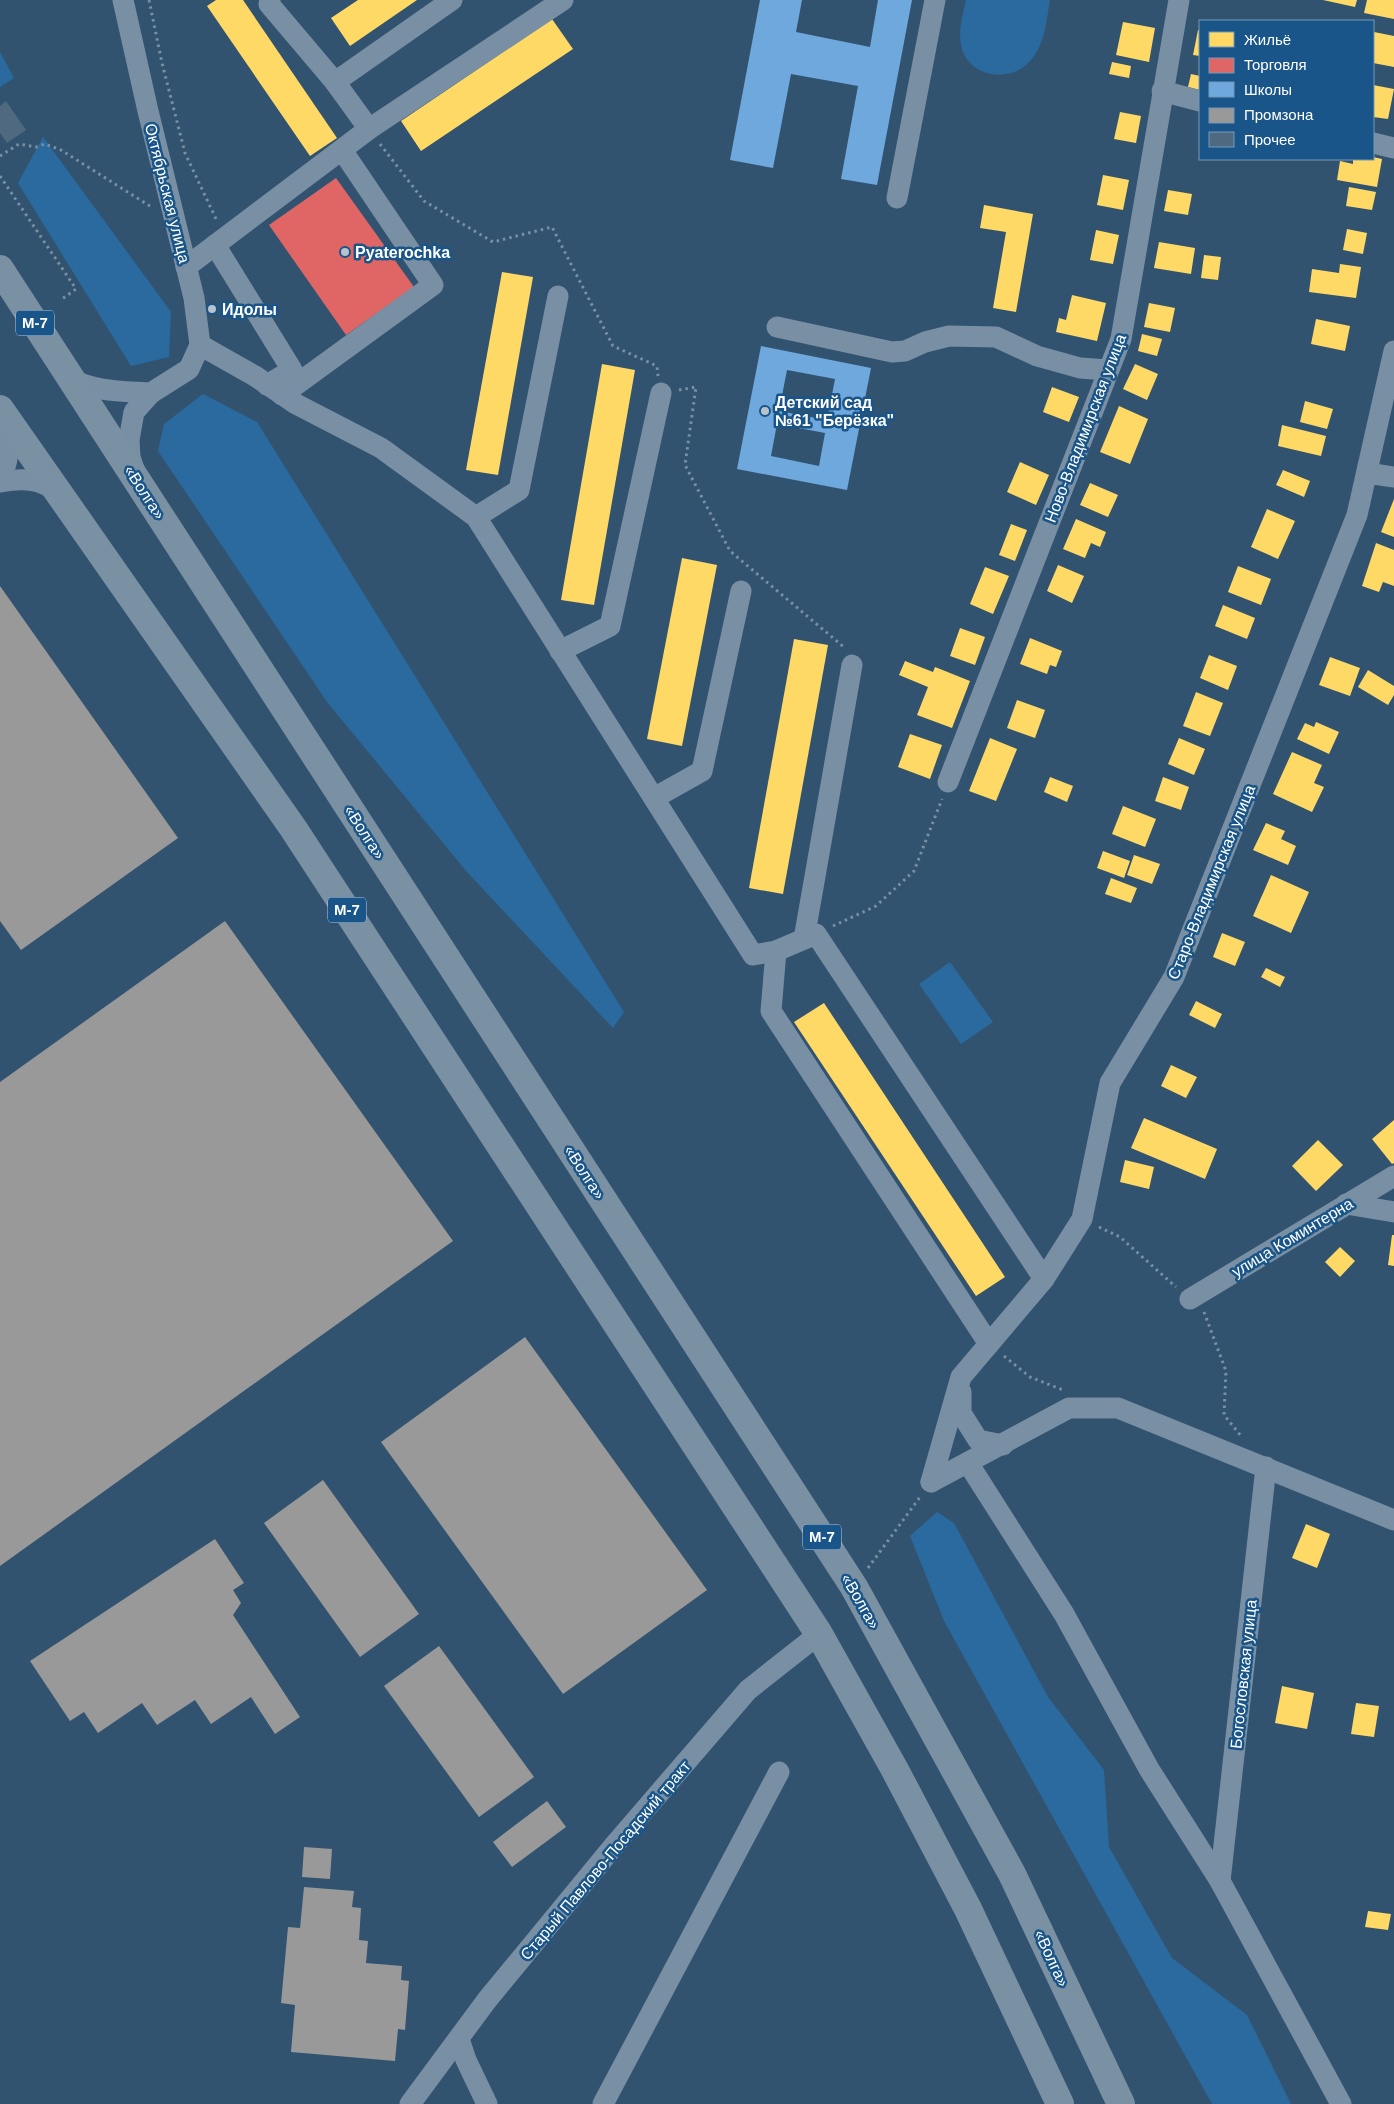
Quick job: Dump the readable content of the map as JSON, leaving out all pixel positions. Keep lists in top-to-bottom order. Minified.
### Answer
{"streets":{"highway":["М-7","«Волга»"],"street":["Октябрьская улица","Ново-Владимирская улица","Старо-Владимирская улица","улица Коминтерна","Богословская улица","Старый Павлово-Посадский тракт"]},"crossings":[["М-7","Старый Павлово-Посадский тракт"]],"places":["Pyaterochka","Идолы","Детский сад №61 \"Берёзка\""],"legend":["Жильё","Торговля","Школы","Промзона","Прочее"]}
